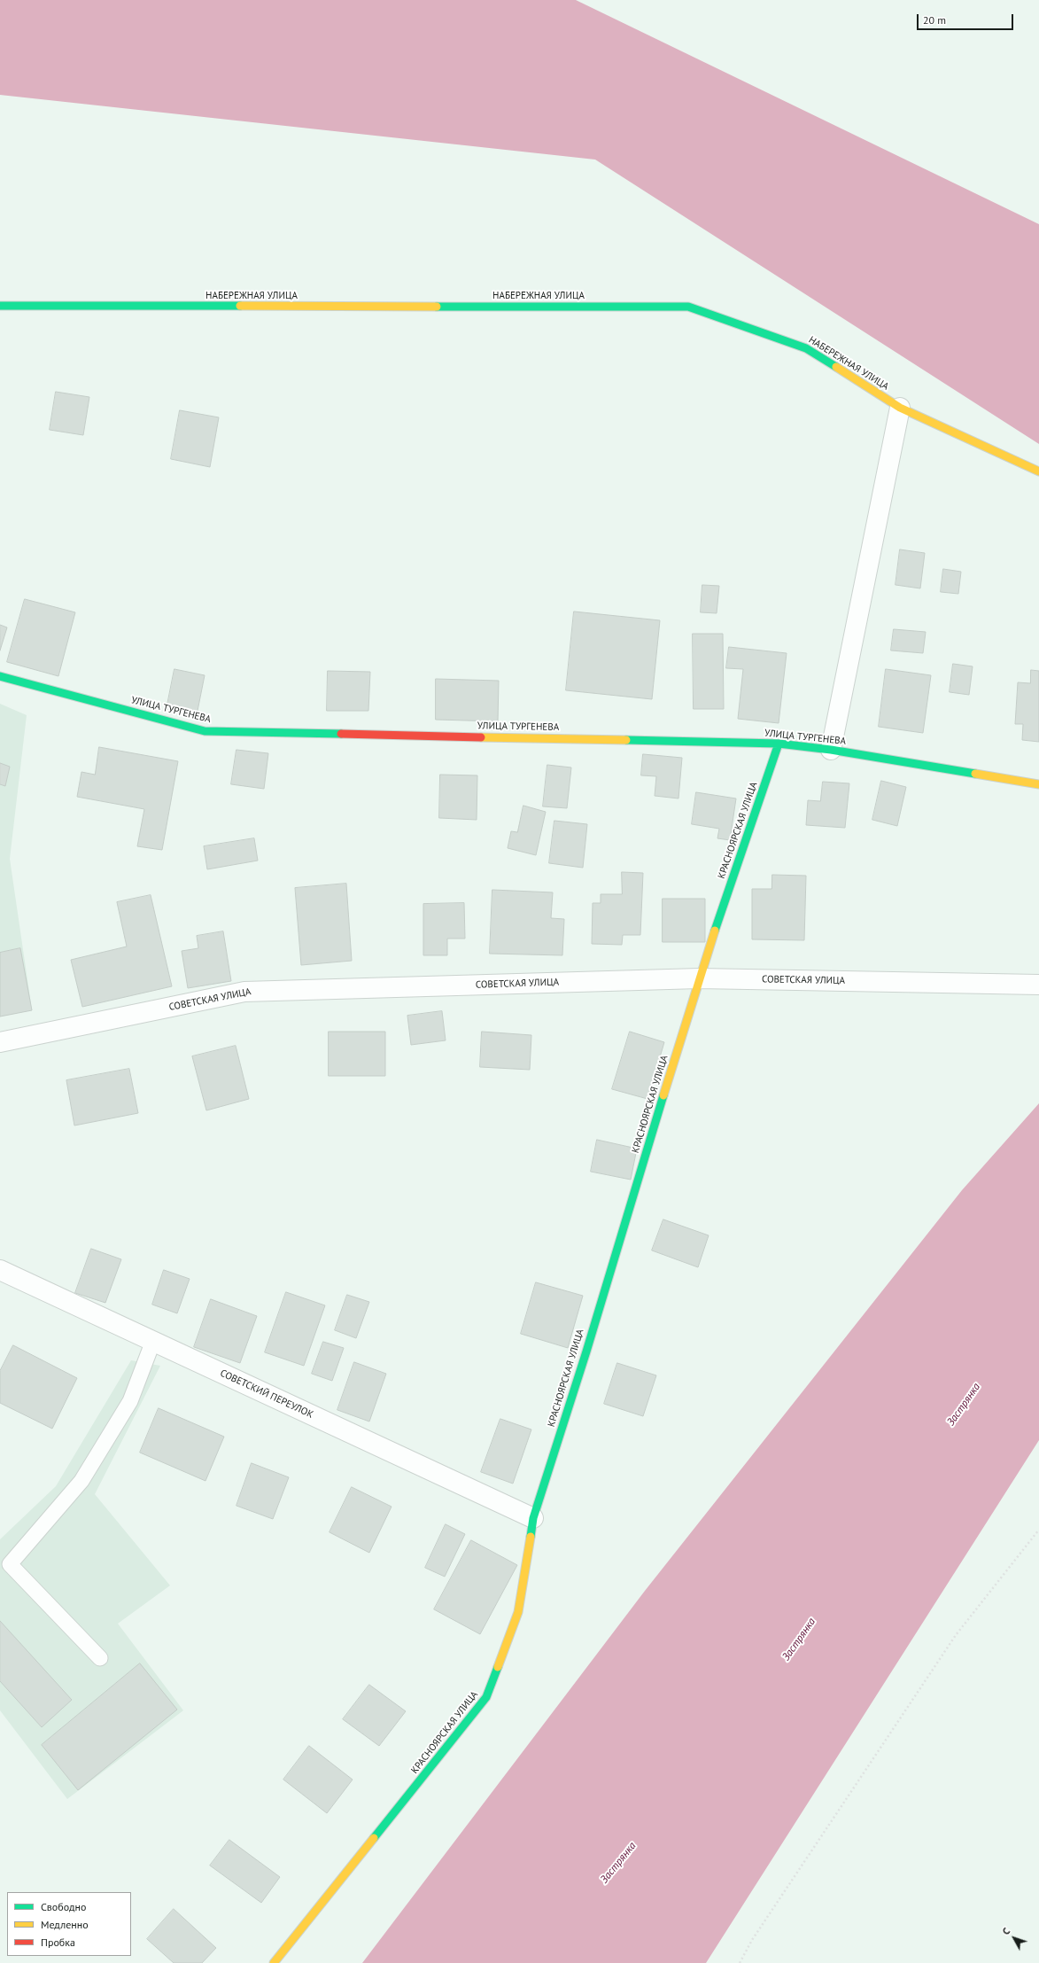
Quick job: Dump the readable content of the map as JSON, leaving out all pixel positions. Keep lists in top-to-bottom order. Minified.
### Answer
{"streets":{"street":["НАБЕРЕЖНАЯ УЛИЦА","УЛИЦА ТУРГЕНЕВА","КРАСНОЯРСКАЯ УЛИЦА","СОВЕТСКАЯ УЛИЦА","СОВЕТСКИЙ ПЕРЕУЛОК"]},"crossings":[["УЛИЦА ТУРГЕНЕВА","КРАСНОЯРСКАЯ УЛИЦА"],["КРАСНОЯРСКАЯ УЛИЦА","СОВЕТСКАЯ УЛИЦА"],["КРАСНОЯРСКАЯ УЛИЦА","СОВЕТСКИЙ ПЕРЕУЛОК"]],"water":["Застрянка"],"legend":["Свободно","Медленно","Пробка"],"scale_bar":"20 m","north":"top left"}
